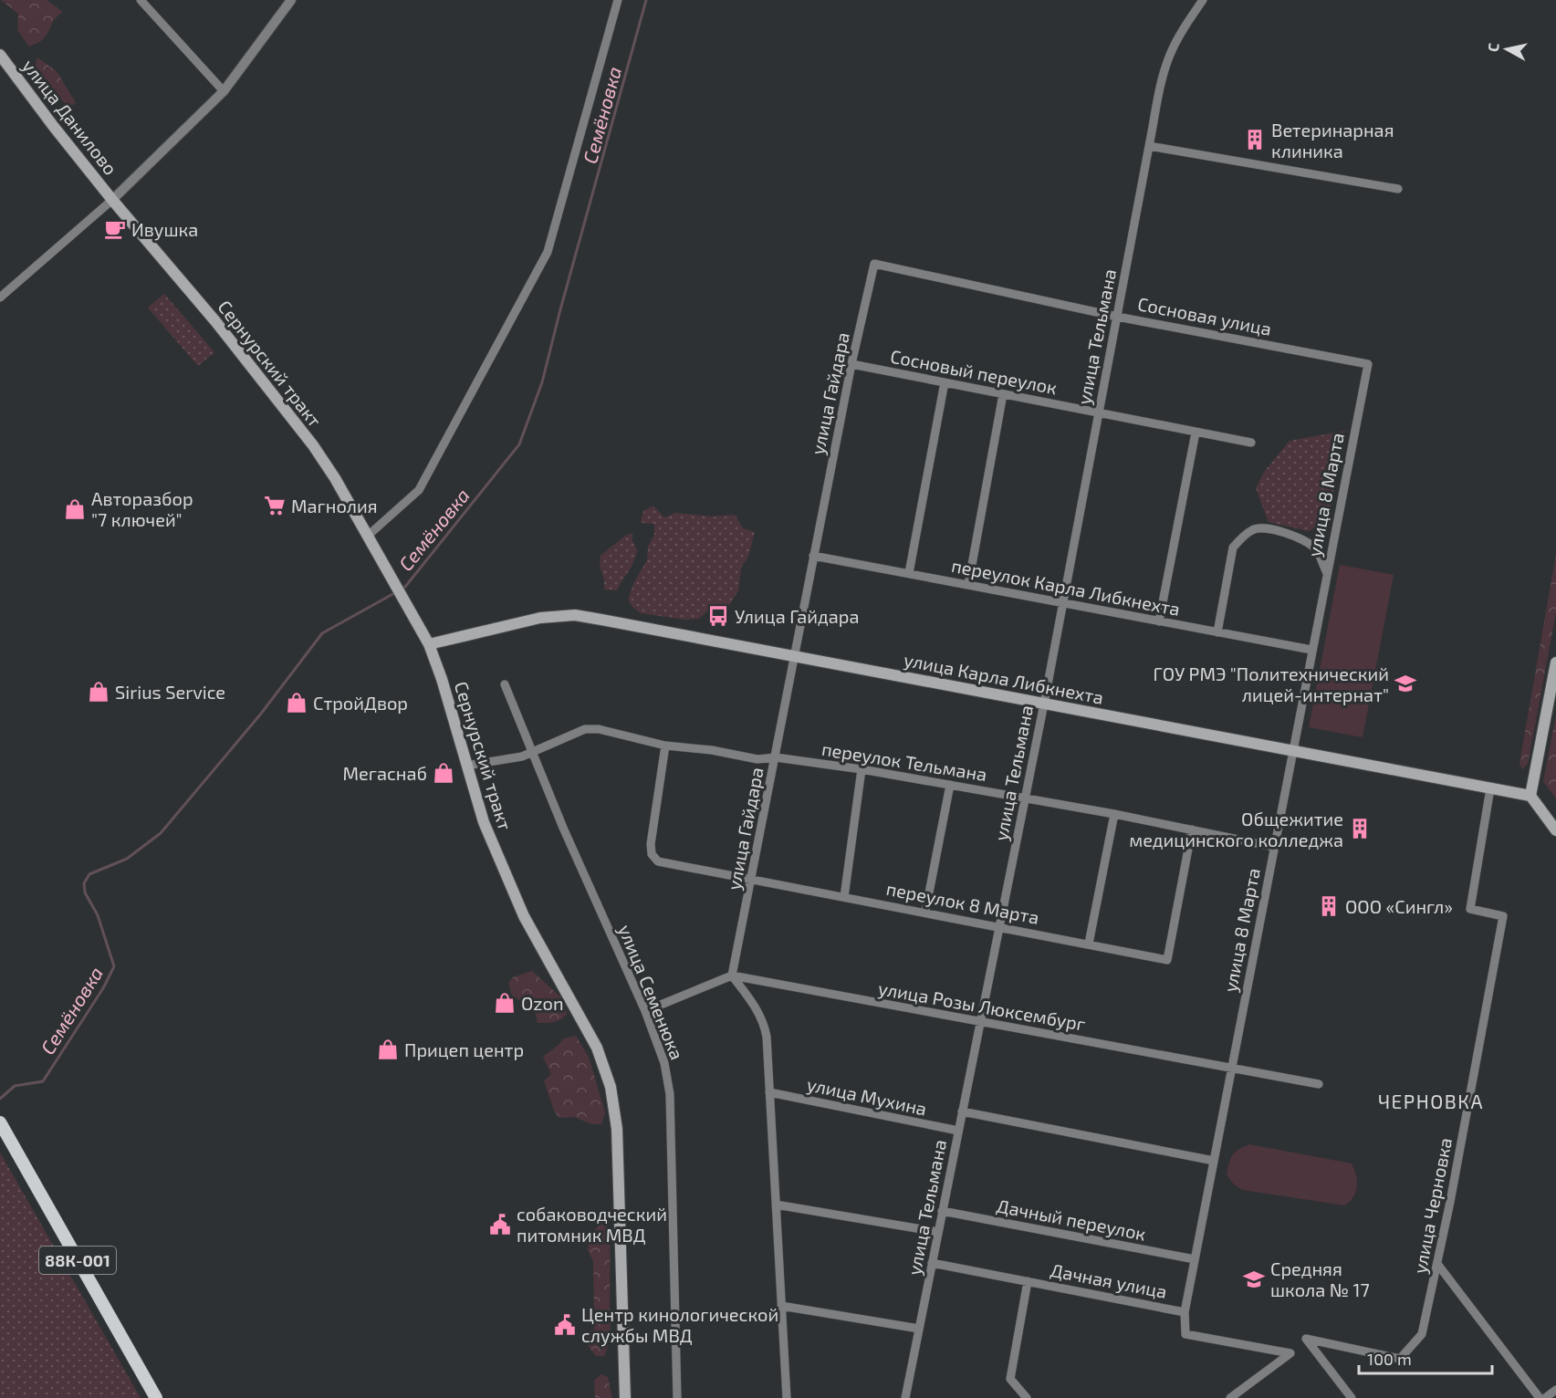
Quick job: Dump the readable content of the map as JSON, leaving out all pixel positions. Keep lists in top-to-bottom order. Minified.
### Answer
{"streets":{"main road":["улица Данилово","Сернурский тракт","улица Карла Либкнехта","88К-001"],"street":["Сосновая улица","улица Тельмана","Сосновый переулок","улица Гайдара","улица 8 Марта","переулок Карла Либкнехта","переулок Тельмана","переулок 8 Марта","улица Семенюка","улица Розы Люксембург","улица Мухина","улица Черновка","Дачный переулок","Дачная улица"]},"crossings":[["улица Данилово","Сернурский тракт"],["Сосновая улица","улица Тельмана"],["Сосновая улица","улица Гайдара"],["Сосновая улица","улица 8 Марта"],["улица Тельмана","Сосновый переулок"],["улица Тельмана","переулок Карла Либкнехта"],["улица Тельмана","улица Карла Либкнехта"],["улица Тельмана","переулок Тельмана"],["улица Тельмана","переулок 8 Марта"],["улица Тельмана","улица Розы Люксембург"],["улица Тельмана","улица Мухина"],["улица Тельмана","Дачный переулок"],["улица Тельмана","Дачная улица"],["Сернурский тракт","улица Карла Либкнехта"],["Сернурский тракт","переулок Тельмана"],["Сосновый переулок","улица Гайдара"],["улица Гайдара","переулок Карла Либкнехта"],["улица Гайдара","улица Карла Либкнехта"],["улица Гайдара","переулок Тельмана"],["улица Гайдара","переулок 8 Марта"],["улица Гайдара","улица Розы Люксембург"],["улица 8 Марта","переулок Карла Либкнехта"],["улица 8 Марта","улица Карла Либкнехта"],["улица 8 Марта","переулок Тельмана"],["улица 8 Марта","улица Розы Люксембург"],["улица 8 Марта","Дачный переулок"],["улица 8 Марта","Дачная улица"],["улица Карла Либкнехта","улица Черновка"],["переулок Тельмана","переулок 8 Марта"],["переулок Тельмана","улица Семенюка"]],"districts":["ЧЕРНОВКА"],"water":["Семёновка"],"places":{"building":["Ветеринарная клиника","Общежитие медицинского колледжа","ООО «Сингл»"],"cafe":["Ивушка"],"supermarket":["Магнолия"],"shop":["Авторазбор \"7 ключей\"","Sirius Service","СтройДвор","Мегаснаб","Ozon","Прицеп центр"],"bus stop":["Улица Гайдара"],"school or university":["ГОУ РМЭ \"Политехнический лицей-интернат\"","Средняя школа № 17"],"public building":["собаководческий питомник МВД","Центр кинологической службы МВД"]},"scale_bar":"100 m","north":"left"}
